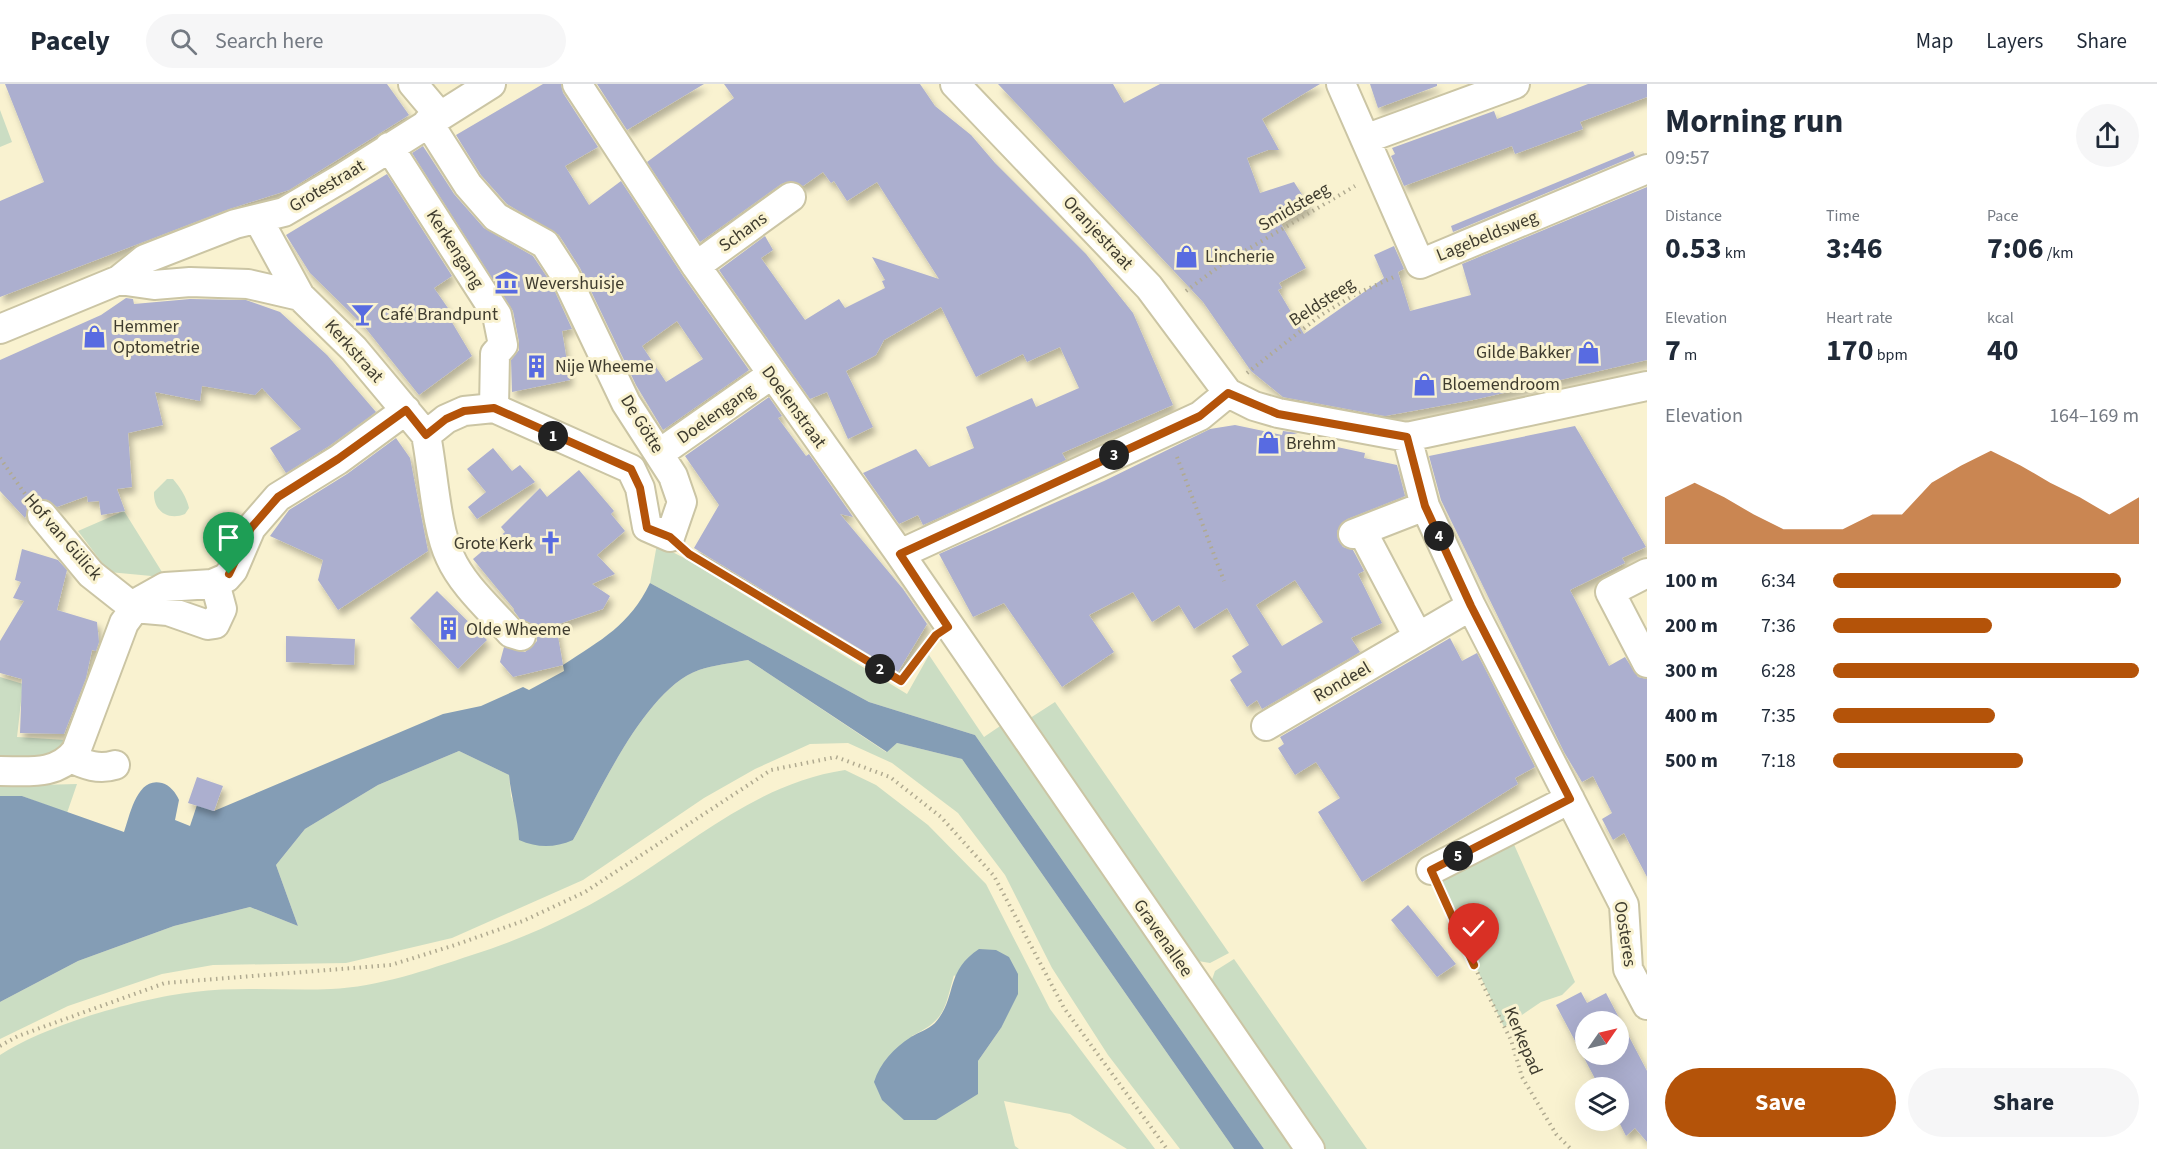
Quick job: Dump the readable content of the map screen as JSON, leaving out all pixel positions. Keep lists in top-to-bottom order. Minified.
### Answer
{"streets":{"street":["Grotestraat","Schans","Oranjestraat","Lagebeldsweg","Kerkengang","Kerkstraat","Doelenstraat","Doelengang","De Götte","Hof van Gülick","Rondeel","Oosteres","Gravenallee"],"path":["Smidsteeg","Beldsteeg","Kerkepad"]},"crossings":[["Grotestraat","Kerkengang"],["Grotestraat","Kerkstraat"],["Grotestraat","De Götte"],["Smidsteeg","Oranjestraat"],["Smidsteeg","Lagebeldsweg"],["Schans","Doelenstraat"],["Oranjestraat","Beldsteeg"],["Lagebeldsweg","Beldsteeg"],["Doelenstraat","Doelengang"],["Doelenstraat","Gravenallee"],["Doelengang","De Götte"],["Rondeel","Oosteres"]],"places":{"shop":["Lincherie","Hemmer Optometrie","Gilde Bakker","Bloemendroom","Brehm"],"museum":["Wevershuisje"],"bar":["Café Brandpunt"],"building":["Nije Wheeme","Olde Wheeme"],"church":["Grote Kerk"]},"north":"top right","page":{"header":"Pacely","search":"Search here","nav":["Map","Layers","Share"],"heading":["Morning run","09:57"],"stats":[["Distance","0.53 km"],["Time","3:46"],["Pace","7:06 /km"],["Elevation","7 m"],["Heart rate","170 bpm"],["kcal","40"]],"chart":["Elevation","164–169 m"],"pins":["1","3","4","2","5"],"list":[{"name":"100 m","note":"6:34"},{"name":"200 m","note":"7:36"},{"name":"300 m","note":"6:28"},{"name":"400 m","note":"7:35"},{"name":"500 m","note":"7:18"}],"buttons":["Save","Share"]}}
